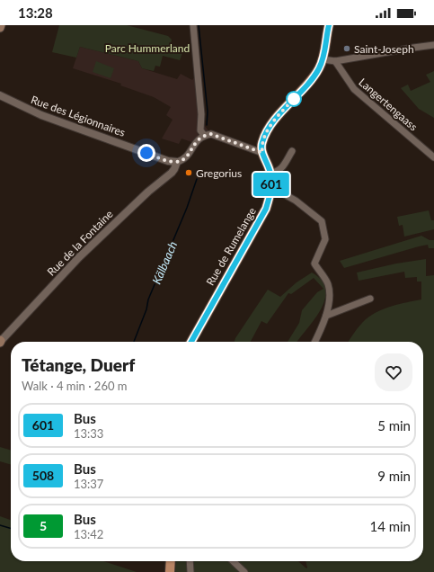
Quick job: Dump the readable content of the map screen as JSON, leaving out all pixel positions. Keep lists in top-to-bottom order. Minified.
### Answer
{"streets":{"main road":["Rue de Rumelange"],"street":["Langertengaass","Rue des Légionnaires","Rue de la Fontaine"]},"crossings":[["Rue des Légionnaires","Rue de la Fontaine"]],"water":["Kälbaach"],"parks":["Parc Hummerland"],"places":["Saint-Joseph","Gregorius"],"lines":["bus line 601"],"page":{"status":"13:28","on_map":"601","heading":["Tétange, Duerf","Walk · 4 min · 260 m"],"list":[{"mark":"601","name":"Bus","note":"13:33","value":"5 min"},{"mark":"508","name":"Bus","note":"13:37","value":"9 min"},{"mark":"5","name":"Bus","note":"13:42","value":"14 min"}]}}
